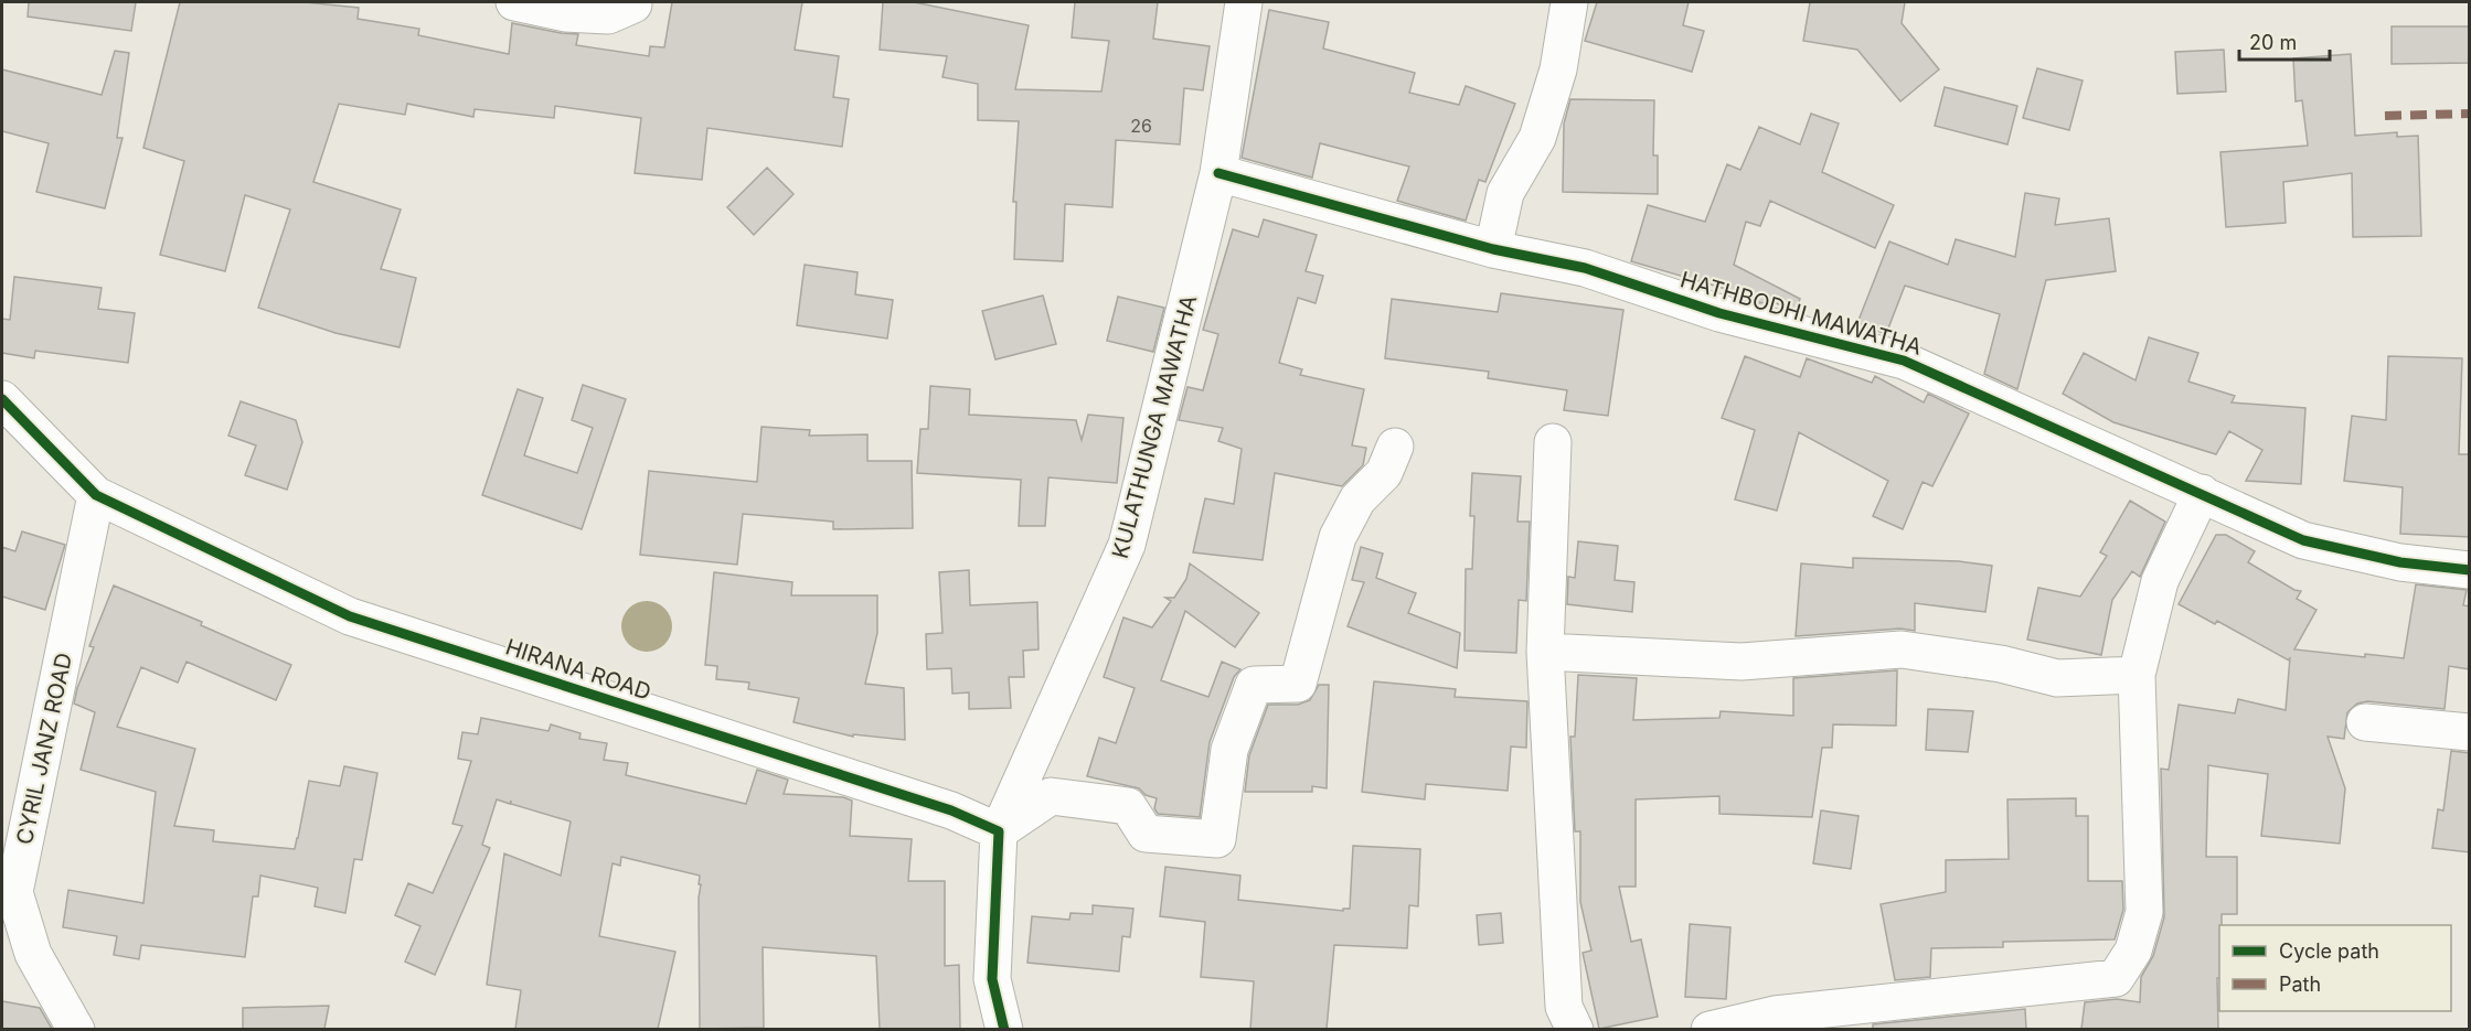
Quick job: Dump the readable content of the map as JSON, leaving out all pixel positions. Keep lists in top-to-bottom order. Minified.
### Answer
{"streets":{"street":["HATHBODHI MAWATHA","KULATHUNGA MAWATHA","HIRANA ROAD","CYRIL JANZ ROAD"]},"crossings":[["HATHBODHI MAWATHA","KULATHUNGA MAWATHA"],["KULATHUNGA MAWATHA","HIRANA ROAD"],["HIRANA ROAD","CYRIL JANZ ROAD"]],"house_numbers":["26"],"legend":["Cycle path","Path"],"scale_bar":"20 m"}
